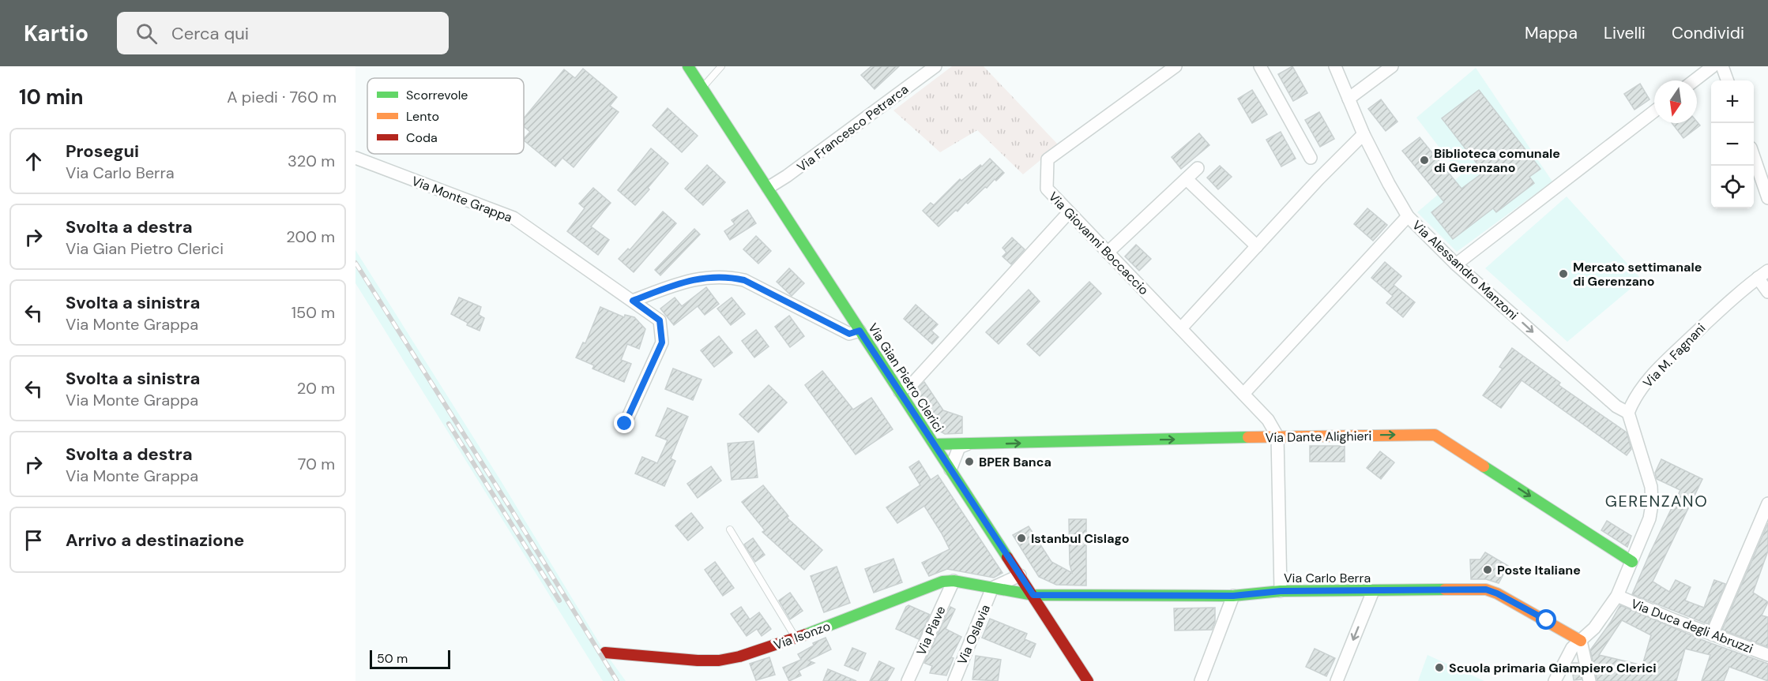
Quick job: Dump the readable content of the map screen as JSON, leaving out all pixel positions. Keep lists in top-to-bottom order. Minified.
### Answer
{"streets":{"street":["Via Francesco Petrarca","Via Monte Grappa","Via Giovanni Boccaccio","Via Alessandro Manzoni","Via M. Fagnani","Via Gian Pietro Clerici","Via Dante Alighieri","Via Carlo Berra","Via Duca degli Abruzzi","Via Piave","Via Oslavia","Via Isonzo"]},"crossings":[["Via Francesco Petrarca","Via Gian Pietro Clerici"],["Via Giovanni Boccaccio","Via Dante Alighieri"],["Via Alessandro Manzoni","Via M. Fagnani"],["Via Gian Pietro Clerici","Via Dante Alighieri"],["Via Gian Pietro Clerici","Via Carlo Berra"],["Via Gian Pietro Clerici","Via Isonzo"],["Via Carlo Berra","Via Isonzo"],["Via Piave","Via Isonzo"],["Via Oslavia","Via Isonzo"]],"one_way":["Via Alessandro Manzoni","Via Dante Alighieri"],"districts":["GERENZANO"],"places":["Biblioteca comunale di Gerenzano","Mercato settimanale di Gerenzano","BPER Banca","Istanbul Cislago","Poste Italiane","Scuola primaria Giampiero Clerici"],"legend":["Scorrevole","Lento","Coda"],"scale_bar":"50 m","north":"bottom","page":{"header":"Kartio","search":"Cerca qui","nav":["Mappa","Livelli","Condividi"],"heading":["10 min","A piedi · 760 m"],"map_buttons":["+","−"],"list":[["Prosegui","Via Carlo Berra","320 m"],["Svolta a destra","Via Gian Pietro Clerici","200 m"],["Svolta a sinistra","Via Monte Grappa","150 m"],["Svolta a sinistra","Via Monte Grappa","20 m"],["Svolta a destra","Via Monte Grappa","70 m"],"Arrivo a destinazione"],"scale":"50 m"}}
